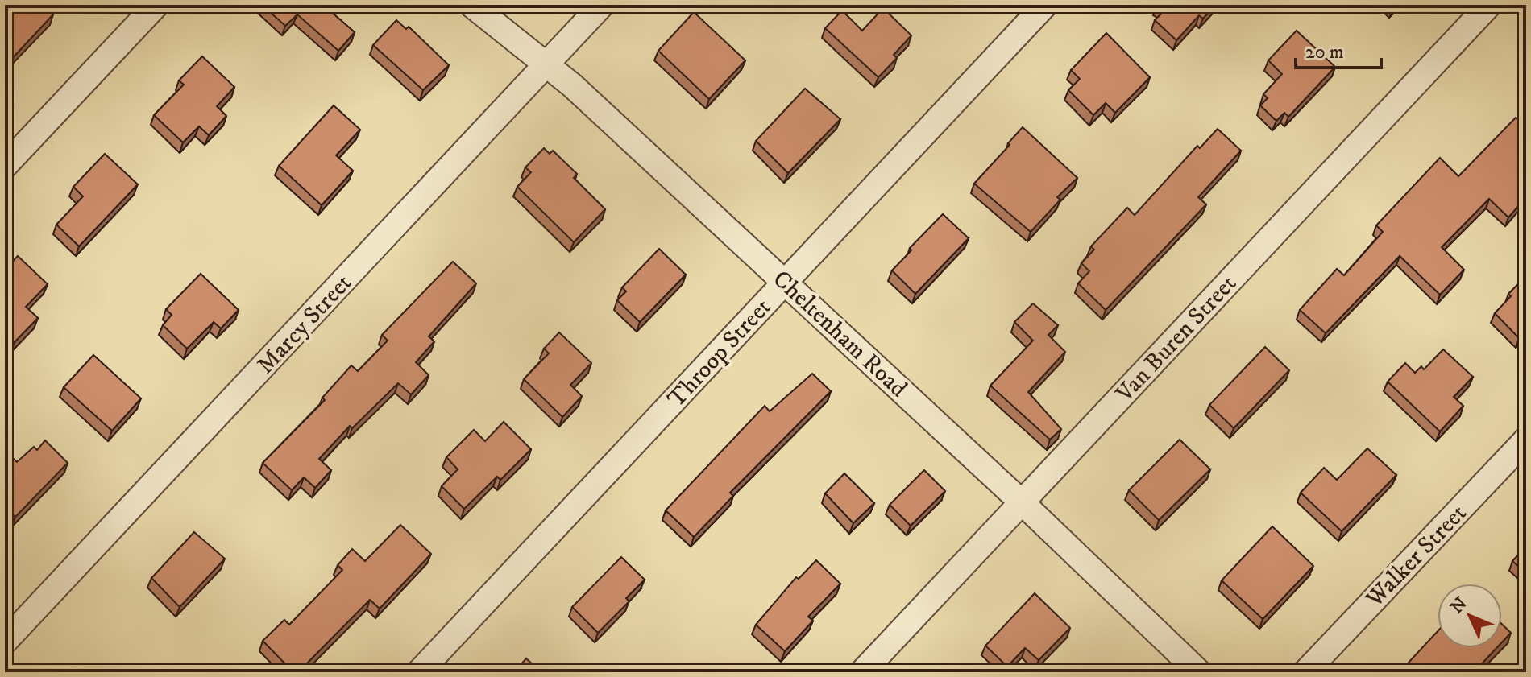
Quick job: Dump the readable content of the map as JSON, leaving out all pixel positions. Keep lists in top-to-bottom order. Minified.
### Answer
{"streets":{"street":["Marcy Street","Cheltenham Road","Van Buren Street","Throop Street","Walker Street"]},"crossings":[["Marcy Street","Cheltenham Road"],["Cheltenham Road","Van Buren Street"],["Cheltenham Road","Throop Street"]],"scale_bar":"20 m","north":"top left"}
